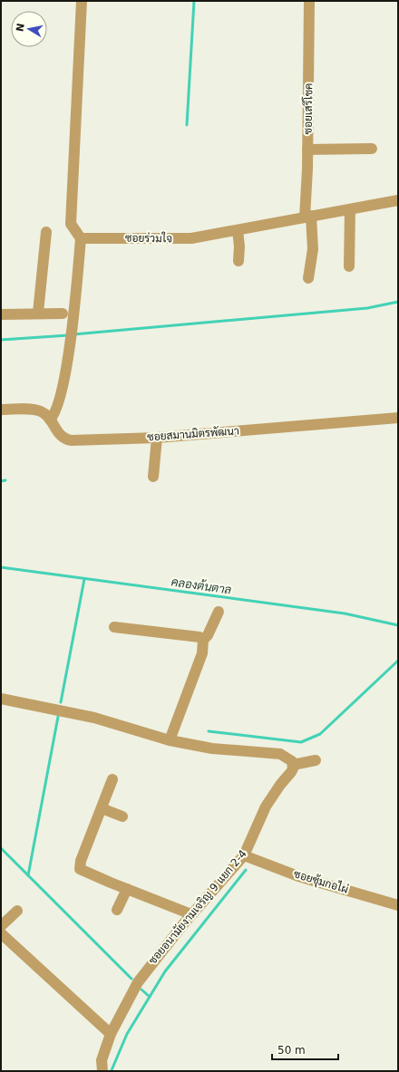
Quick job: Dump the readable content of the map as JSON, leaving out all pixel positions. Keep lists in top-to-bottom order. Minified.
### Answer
{"streets":{"street":["ซอยเสรีโชค","ซอยร่วมใจ","ซอยสมานมิตรพัฒนา","ซอยซุ้มกอไผ่","ซอยอนามัยงามเจริญ 9 แยก 2-4"]},"crossings":[["ซอยเสรีโชค","ซอยร่วมใจ"],["ซอยซุ้มกอไผ่","ซอยอนามัยงามเจริญ 9 แยก 2-4"]],"water":["คลองต้นตาล"],"scale_bar":"50 m","north":"left"}
